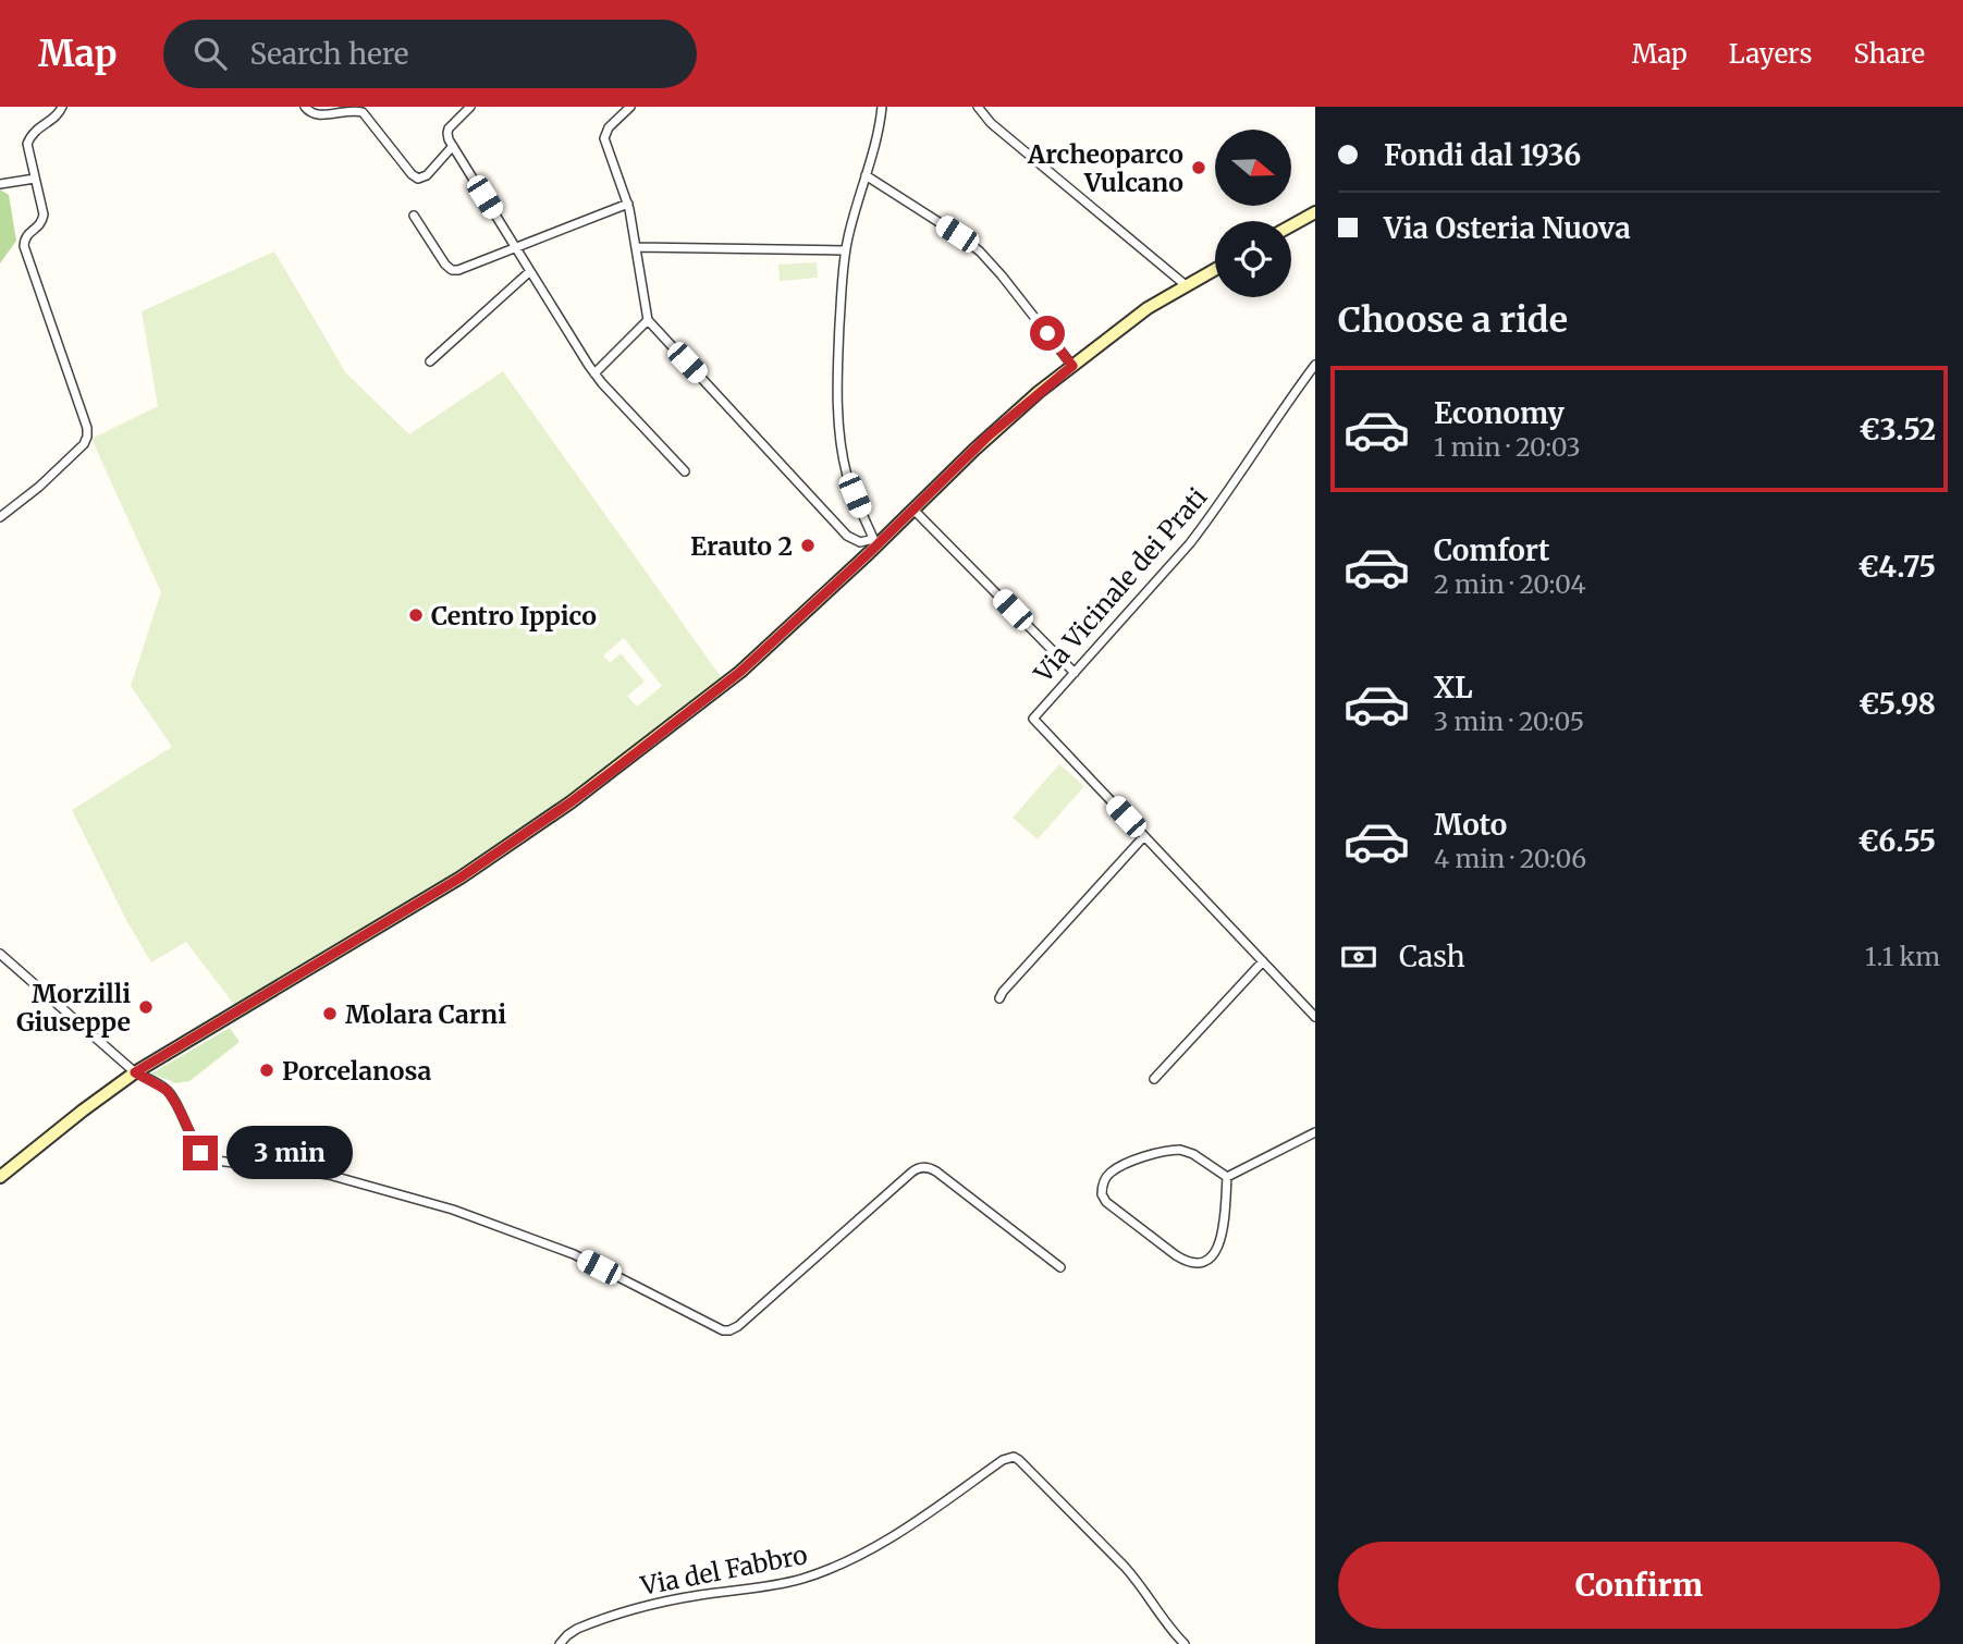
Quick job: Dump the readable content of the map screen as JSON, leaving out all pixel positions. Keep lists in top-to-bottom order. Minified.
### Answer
{"streets":{"street":["Via Vicinale dei Prati","Via del Fabbro"]},"places":["Archeoparco Vulcano","Erauto 2","Centro Ippico","Morzilli Giuseppe","Molara Carni","Porcelanosa"],"north":"right","page":{"header":"Map","search":"Search here","nav":["Map","Layers","Share"],"banner":["Fondi dal 1936","Via Osteria Nuova"],"heading":"Choose a ride","list":[{"name":"Economy","note":"1 min · 20:03","value":"€3.52"},{"name":"Comfort","note":"2 min · 20:04","value":"€4.75"},{"name":"XL","note":"3 min · 20:05","value":"€5.98"},{"name":"Moto","note":"4 min · 20:06","value":"€6.55"}],"pay":["Cash","1.1 km"],"bubble":"3 min","buttons":"Confirm"}}
